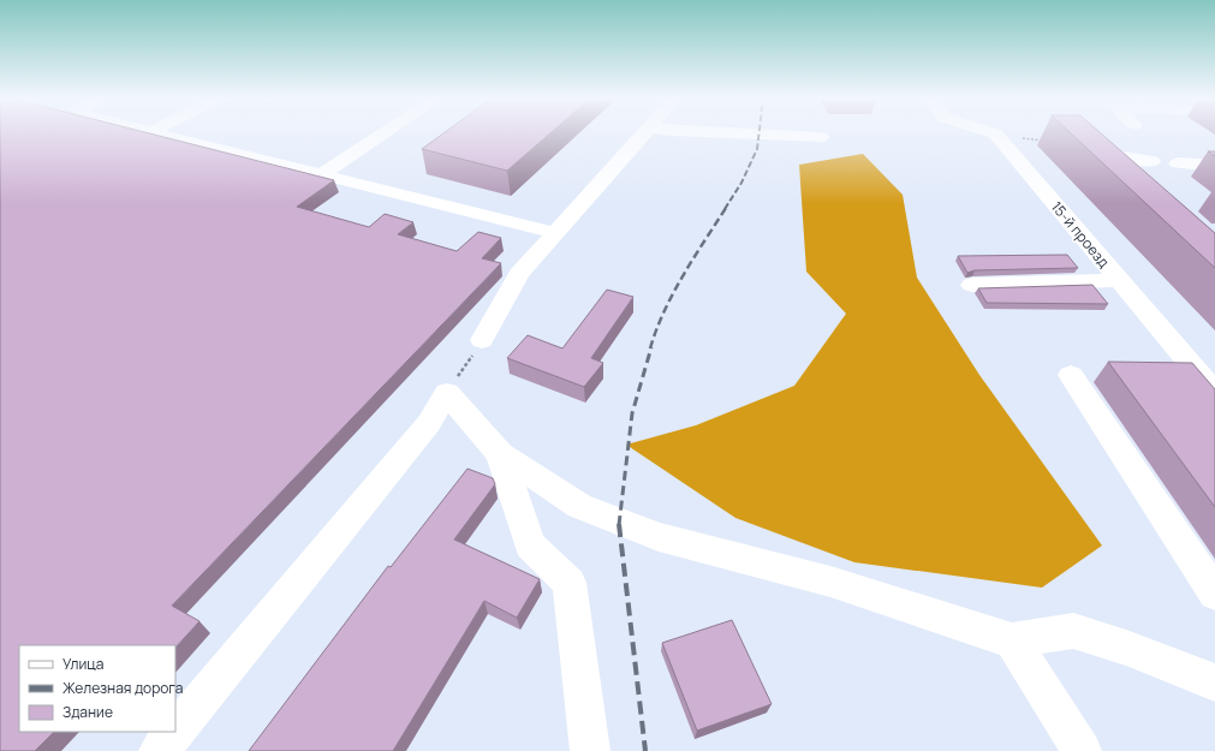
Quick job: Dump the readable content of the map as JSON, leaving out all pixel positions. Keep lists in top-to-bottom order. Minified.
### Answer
{"streets":{"street":["15-й проезд"]},"legend":["Улица","Железная дорога","Здание"]}
